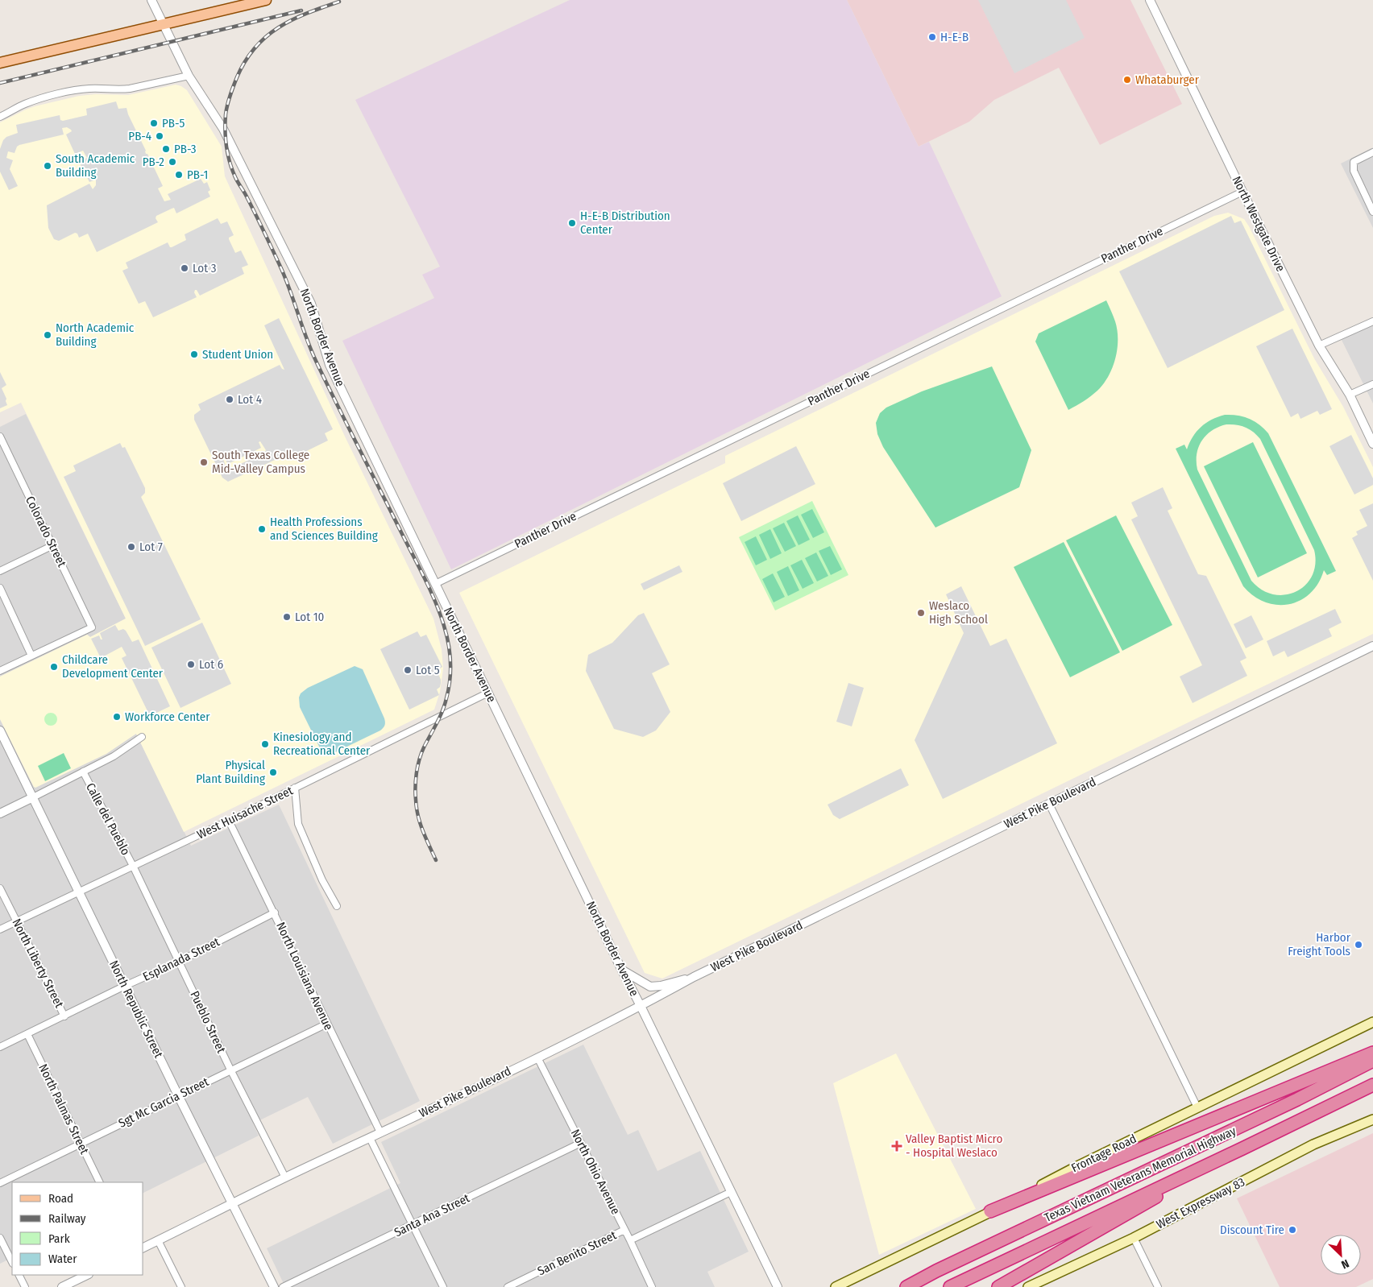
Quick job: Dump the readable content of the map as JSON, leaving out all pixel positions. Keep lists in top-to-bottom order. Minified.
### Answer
{"streets":{"highway":["Texas Vietnam Veterans Memorial Highway"],"main road":["Frontage Road","West Expressway 83"],"street":["North Westgate Drive","Panther Drive","North Border Avenue","Colorado Street","West Pike Boulevard","West Huisache Street","Calle del Pueblo","Esplanada Street","North Liberty Street","North Louisiana Avenue","North Republic Street","Pueblo Street","Sgt Mc Garcia Street","North Palmas Street","North Ohio Avenue","Santa Ana Street","San Benito Street"]},"crossings":[["North Westgate Drive","Panther Drive"],["Panther Drive","North Border Avenue"],["North Border Avenue","West Pike Boulevard"],["North Border Avenue","West Huisache Street"],["North Border Avenue","San Benito Street"],["West Pike Boulevard","North Louisiana Avenue"],["West Pike Boulevard","North Republic Street"],["West Pike Boulevard","Pueblo Street"],["West Pike Boulevard","North Ohio Avenue"],["West Huisache Street","Calle del Pueblo"],["West Huisache Street","North Liberty Street"],["West Huisache Street","North Louisiana Avenue"],["West Huisache Street","North Republic Street"],["West Huisache Street","Pueblo Street"],["Calle del Pueblo","Pueblo Street"],["Esplanada Street","North Liberty Street"],["Esplanada Street","North Louisiana Avenue"],["Esplanada Street","North Republic Street"],["Esplanada Street","Pueblo Street"],["Esplanada Street","North Palmas Street"],["North Louisiana Avenue","Sgt Mc Garcia Street"],["North Republic Street","Sgt Mc Garcia Street"],["Pueblo Street","Sgt Mc Garcia Street"],["Sgt Mc Garcia Street","North Palmas Street"],["North Ohio Avenue","Santa Ana Street"],["North Ohio Avenue","San Benito Street"]],"places":{"other":["H-E-B","Whataburger","PB-5","PB-4","PB-3","PB-2","South Academic Building","PB-1","H-E-B Distribution Center","Lot 3","North Academic Building","Student Union","Lot 4","South Texas College Mid-Valley Campus","Health Professions and Sciences Building","Lot 7","Weslaco High School","Lot 10","Lot 6","Childcare Development Center","Lot 5","Workforce Center","Kinesiology and Recreational Center","Physical Plant Building","Harbor Freight Tools","Discount Tire"],"health":["Valley Baptist Micro - Hospital Weslaco"]},"legend":["Road","Railway","Park","Water"],"north":"bottom right"}
